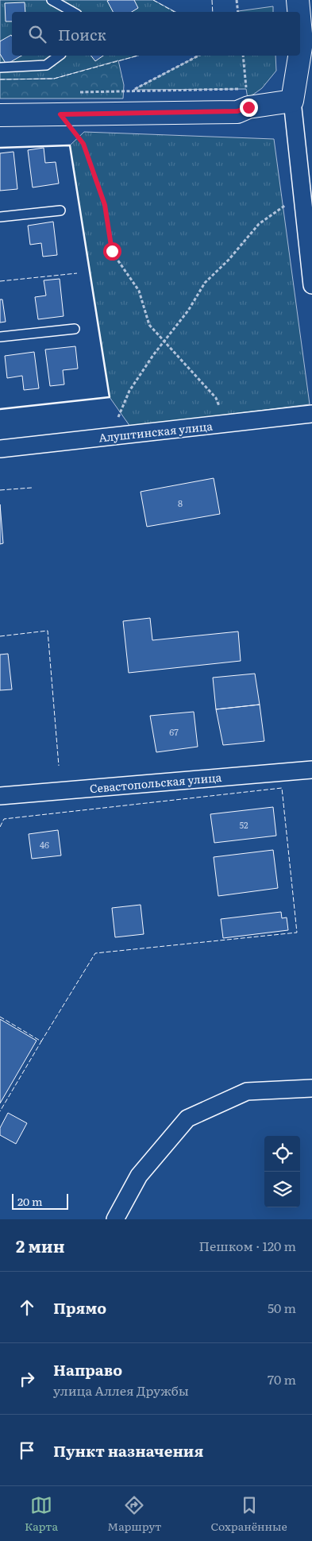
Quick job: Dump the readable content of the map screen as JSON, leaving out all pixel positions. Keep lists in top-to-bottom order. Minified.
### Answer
{"streets":{"street":["Алуштинская улица","Севастопольская улица"]},"house_numbers":["8","67","52","46"],"scale_bar":"20 m","page":{"search":"Поиск","scale":"20 m","heading":["2 мин","Пешком · 120 m"],"list":[["Прямо","50 m"],["Направо","улица Аллея Дружбы","70 m"],"Пункт назначения"],"nav":["Карта","Маршрут","Сохранённые"]}}
